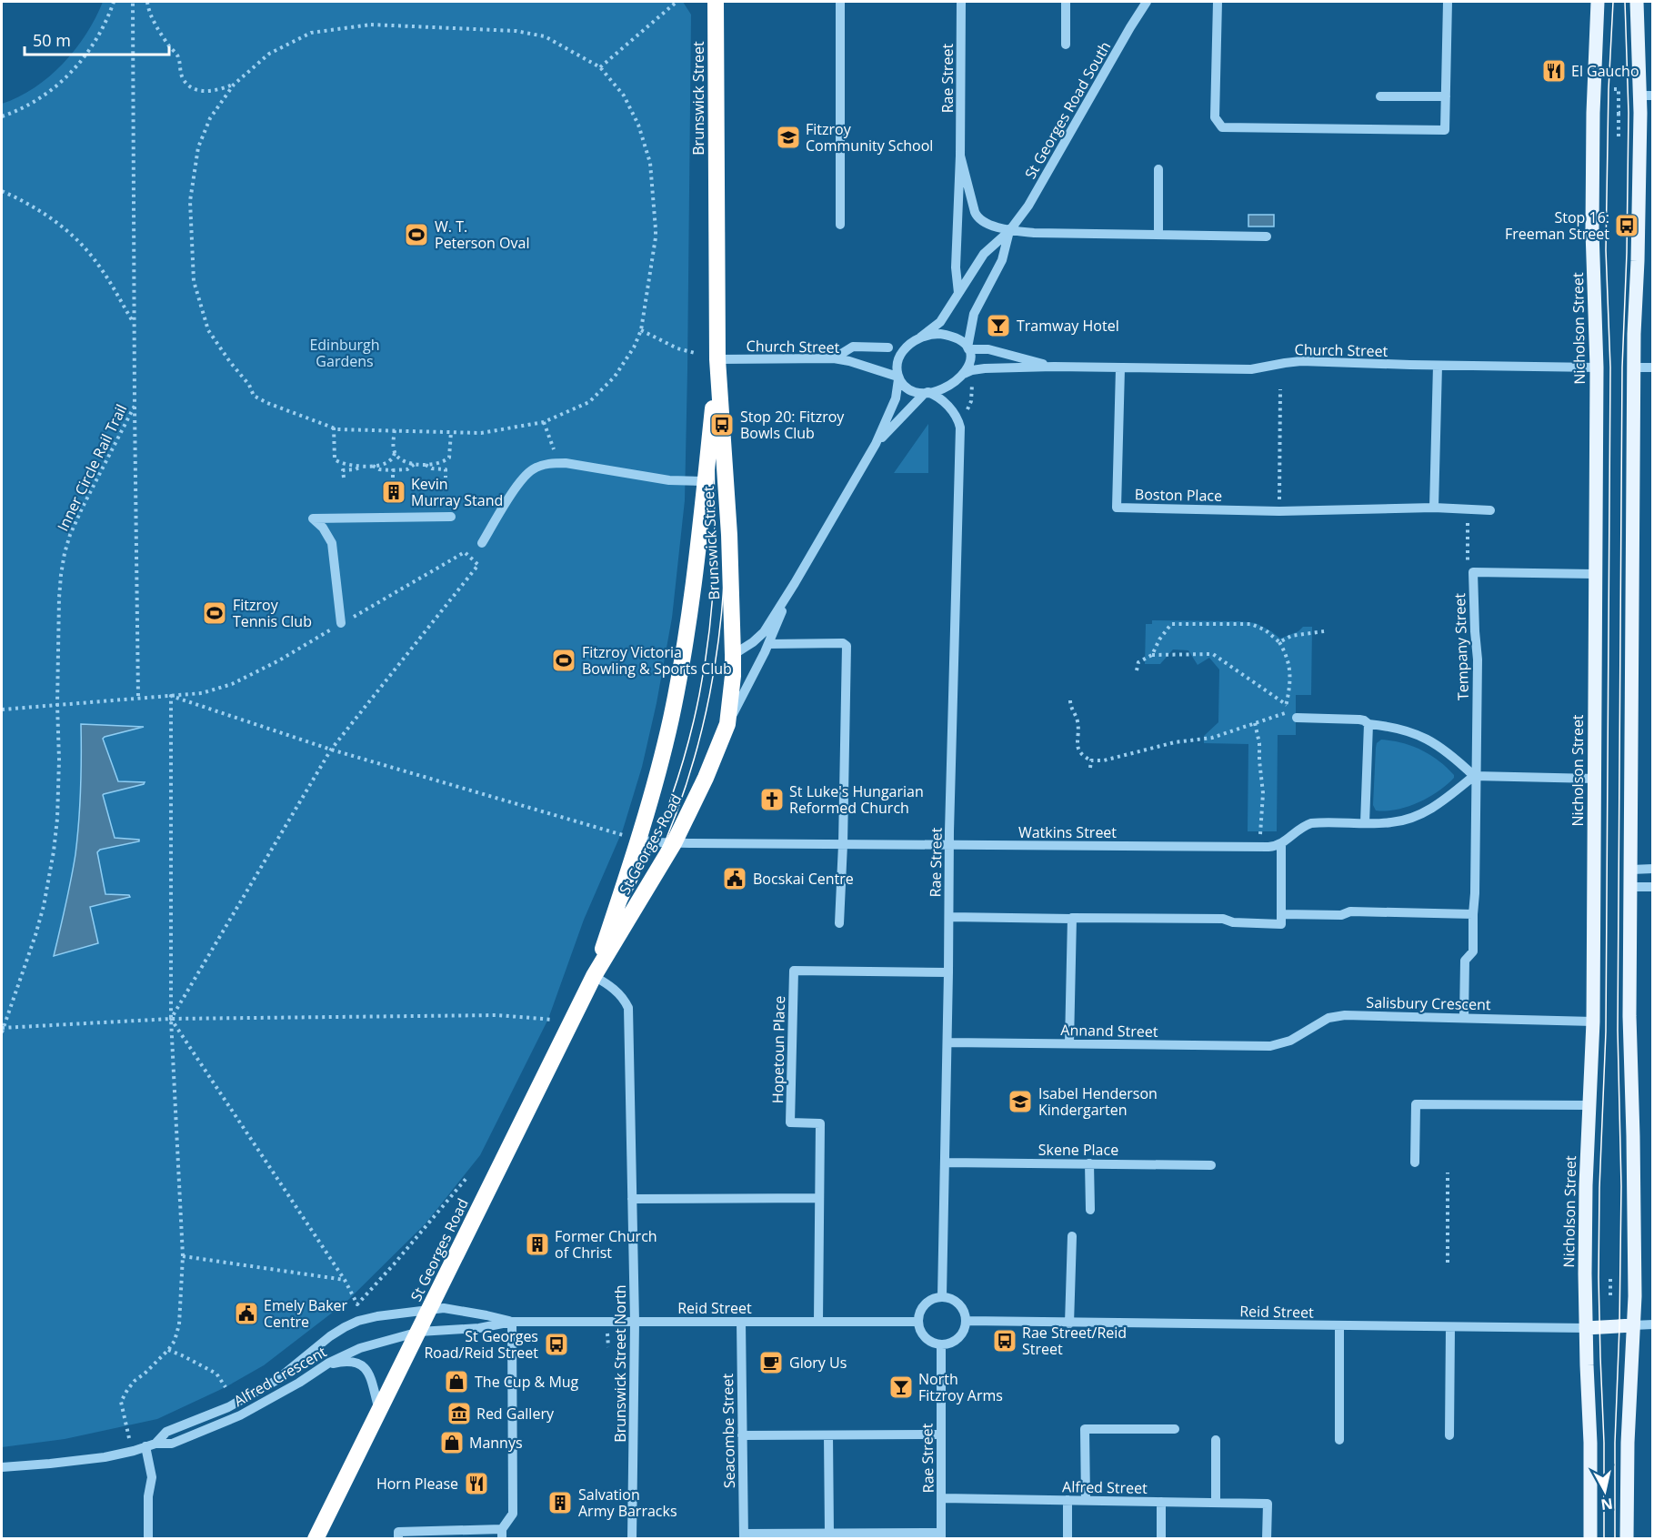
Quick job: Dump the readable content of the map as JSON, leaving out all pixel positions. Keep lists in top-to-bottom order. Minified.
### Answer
{"streets":{"highway":["Brunswick Street","St Georges Road"],"main road":["Nicholson Street"],"street":["Rae Street","St Georges Road South","Church Street","Boston Place","Tempany Street","Watkins Street","Salisbury Crescent","Annand Street","Hopetoun Place","Skene Place","Reid Street","Brunswick Street North","Alfred Crescent","Seacombe Street","Alfred Street"],"path":["Inner Circle Rail Trail"]},"crossings":[["Rae Street","St Georges Road South"],["Rae Street","Watkins Street"],["Rae Street","Annand Street"],["Rae Street","Hopetoun Place"],["Rae Street","Skene Place"],["Rae Street","Reid Street"],["Rae Street","Alfred Street"],["Brunswick Street","Church Street"],["Brunswick Street","St Georges Road"],["St Georges Road South","Church Street"],["Nicholson Street","Church Street"],["Nicholson Street","Tempany Street"],["Nicholson Street","Salisbury Crescent"],["Nicholson Street","Reid Street"],["Church Street","Boston Place"],["Watkins Street","St Georges Road"],["St Georges Road","Reid Street"],["St Georges Road","Brunswick Street North"],["St Georges Road","Alfred Crescent"],["Salisbury Crescent","Annand Street"],["Hopetoun Place","Reid Street"],["Reid Street","Brunswick Street North"],["Reid Street","Alfred Crescent"],["Reid Street","Seacombe Street"]],"parks":["Edinburgh Gardens"],"places":{"restaurant":["El Gaucho","Horn Please"],"school or university":["Fitzroy Community School","Isabel Henderson Kindergarten"],"bus stop":["Stop 16: Freeman Street","Stop 20: Fitzroy Bowls Club","Rae Street/Reid Street","St Georges Road/Reid Street"],"sports":["W. T. Peterson Oval","Fitzroy Tennis Club","Fitzroy Victoria Bowling & Sports Club"],"bar":["Tramway Hotel","North Fitzroy Arms"],"building":["Kevin Murray Stand","Former Church of Christ","Salvation Army Barracks"],"church":["St Luke's Hungarian Reformed Church"],"public building":["Bocskai Centre","Emely Baker Centre"],"cafe":["Glory Us"],"shop":["The Cup & Mug","Mannys"],"museum":["Red Gallery"]},"scale_bar":"50 m","north":"bottom"}
